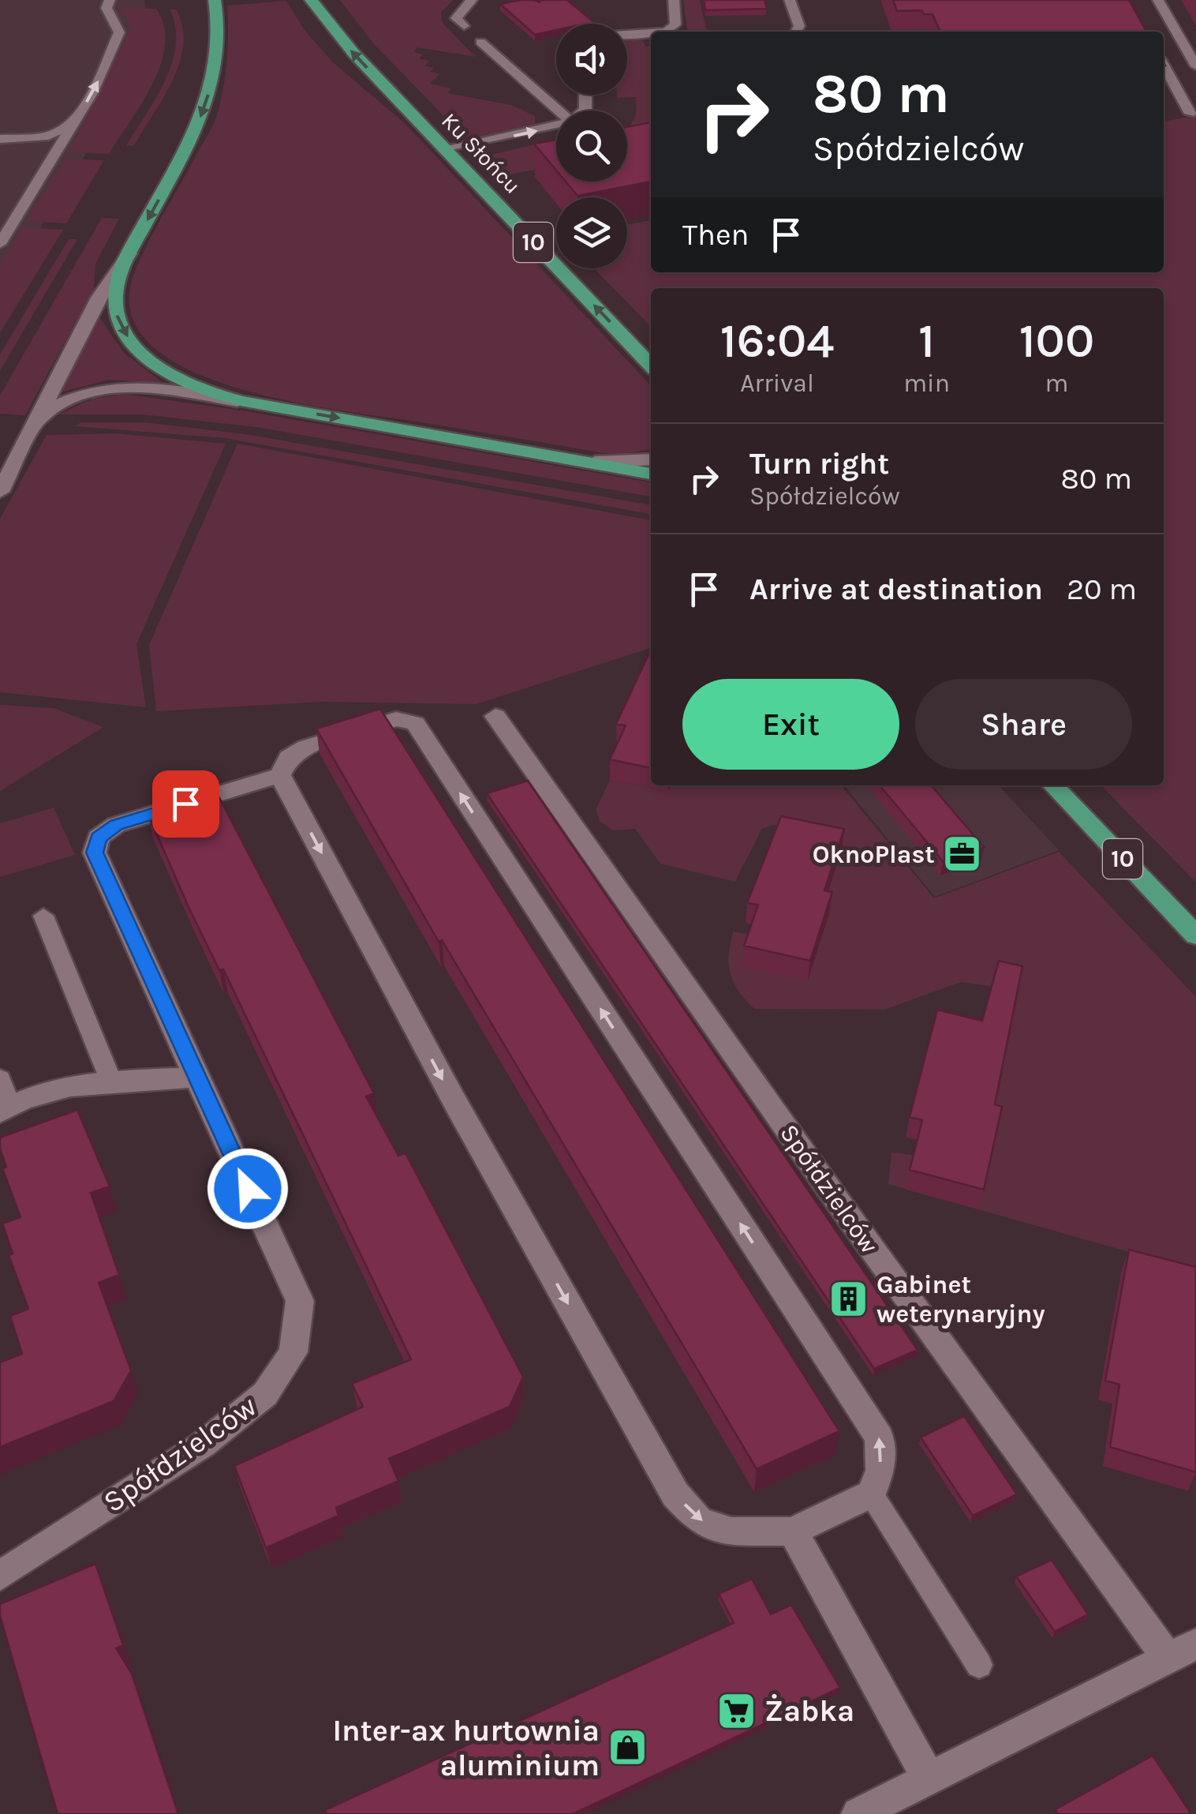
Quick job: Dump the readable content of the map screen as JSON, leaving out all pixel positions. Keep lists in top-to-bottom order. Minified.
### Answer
{"streets":{"main road":["Ku Słońcu","10"],"street":["Spółdzielców"]},"one_way":["Ku Słońcu"],"places":{"office":["OknoPlast"],"building":["Gabinet weterynaryjny"],"supermarket":["Żabka"],"shop":["Inter-ax hurtownia aluminium"]},"page":{"turn":["80 m","Spółdzielców"],"then":"Then","eta":["16:04","Arrival","1","min","100","m"],"list":[{"name":"Turn right","note":"Spółdzielców","value":"80 m"},{"name":"Arrive at destination","value":"20 m"}],"buttons":["Exit","Share"]}}
